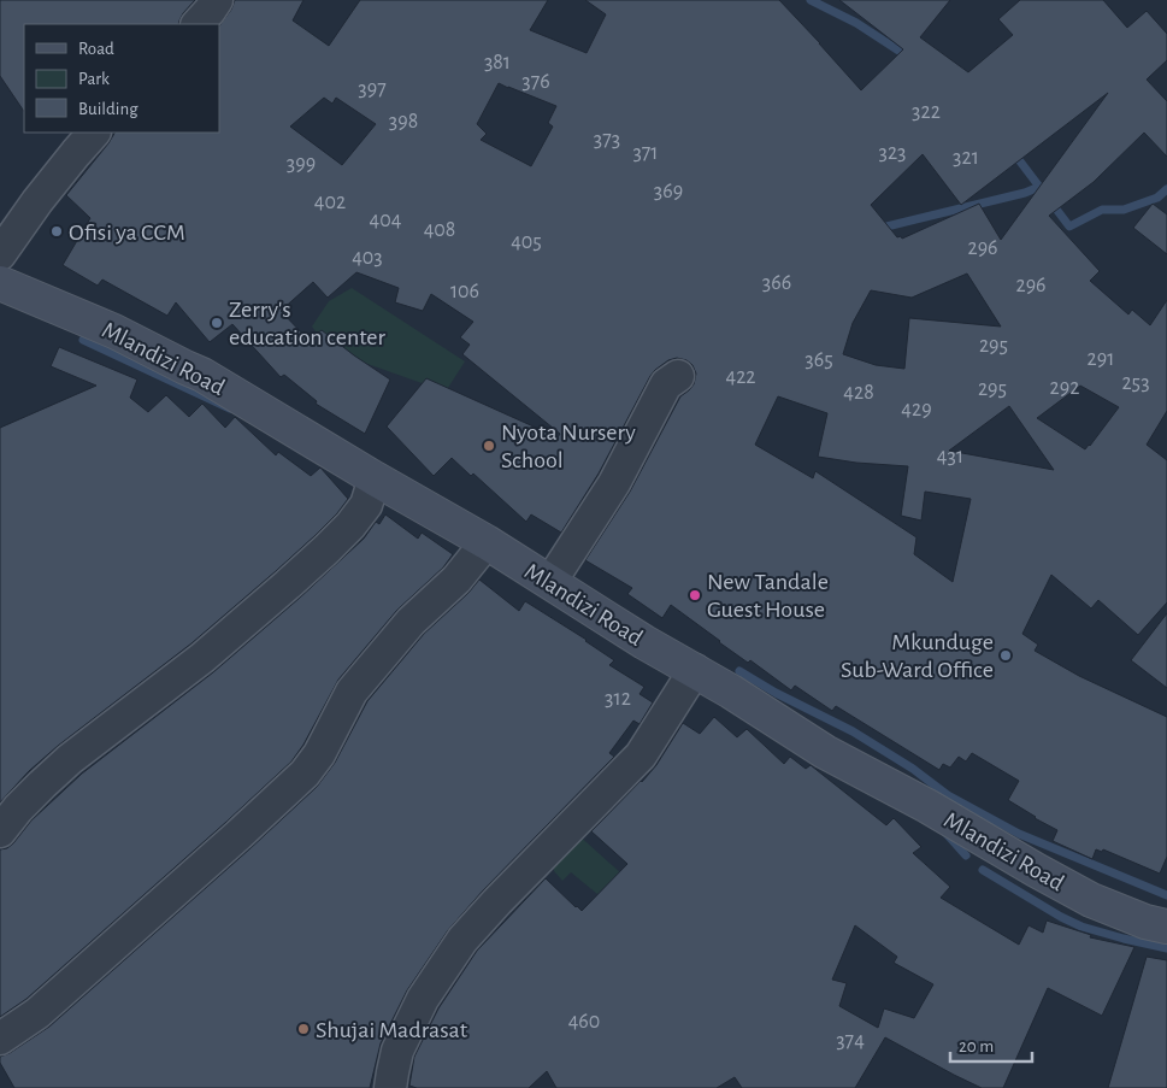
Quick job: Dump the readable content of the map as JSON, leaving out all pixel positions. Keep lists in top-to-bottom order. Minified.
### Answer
{"streets":{"street":["Mlandizi Road"]},"places":["Ofisi ya CCM","Zerry's education center","Nyota Nursery School","New Tandale Guest House","Mkunduge Sub-Ward Office","Shujai Madrasat"],"house_numbers":["381","376","397","322","398","373","371","323","321","399","369","402","404","408","405","296","403","366","296","106","295","291","365","422","253","292","295","428","429","431","312","460","374"],"legend":["Road","Park","Building"],"scale_bar":"20 m"}
